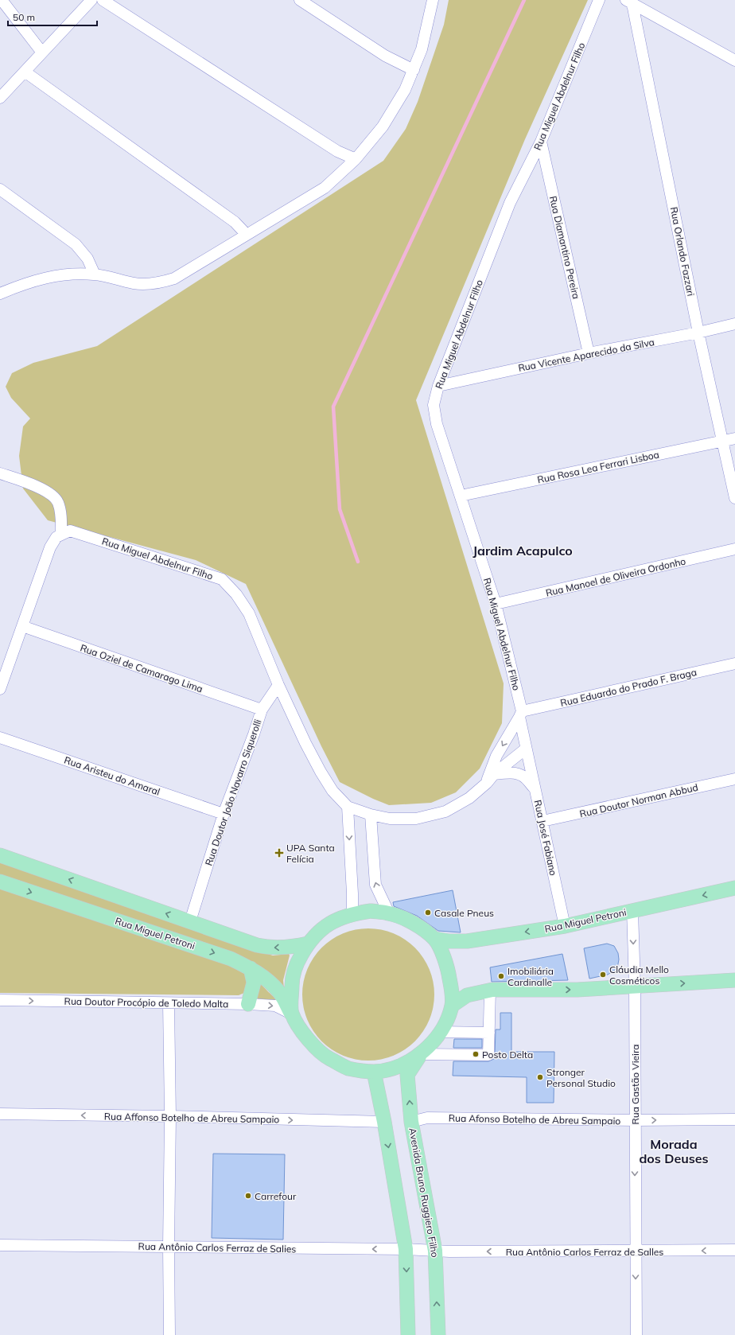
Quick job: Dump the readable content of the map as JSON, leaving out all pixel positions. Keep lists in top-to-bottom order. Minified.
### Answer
{"streets":{"main road":["Rua Miguel Petroni","Avenida Bruno Ruggiero Filho"],"street":["Rua Miguel Abdelnur Filho","Rua Diamantino Pereira","Rua Orlando Fazzari","Rua Vicente Aparecido da Silva","Rua Rosa Lea Ferrari Lisboa","Rua Manoel de Oliveira Ordonho","Rua Oziel de Camarago Lima","Rua Eduardo do Prado F. Braga","Rua Aristeu do Amaral","Rua Doutor João Navarro Siquerolli","Rua Doutor Norman Abbud","Rua José Fabiano","Rua Doutor Procópio de Toledo Malta","Rua Gastão Vieira","Rua Affonso Botelho de Abreu Sampaio","Rua Afonso Botelho de Abreu Sampaio","Rua Antônio Carlos Ferraz de Salies","Rua Antônio Carlos Ferraz de Salles"]},"crossings":[["Rua Miguel Abdelnur Filho","Rua Diamantino Pereira"],["Rua Miguel Abdelnur Filho","Rua Vicente Aparecido da Silva"],["Rua Miguel Abdelnur Filho","Rua Rosa Lea Ferrari Lisboa"],["Rua Miguel Abdelnur Filho","Rua Manoel de Oliveira Ordonho"],["Rua Miguel Abdelnur Filho","Rua Eduardo do Prado F. Braga"],["Rua Miguel Abdelnur Filho","Rua Doutor João Navarro Siquerolli"],["Rua Miguel Abdelnur Filho","Rua José Fabiano"],["Rua Diamantino Pereira","Rua Vicente Aparecido da Silva"],["Rua Orlando Fazzari","Rua Vicente Aparecido da Silva"],["Rua Orlando Fazzari","Rua Rosa Lea Ferrari Lisboa"],["Rua Oziel de Camarago Lima","Rua Doutor João Navarro Siquerolli"],["Rua Aristeu do Amaral","Rua Doutor João Navarro Siquerolli"],["Rua Doutor Norman Abbud","Rua José Fabiano"],["Rua José Fabiano","Rua Miguel Petroni"],["Rua Miguel Petroni","Rua Doutor Procópio de Toledo Malta"],["Rua Miguel Petroni","Rua Gastão Vieira"],["Rua Miguel Petroni","Avenida Bruno Ruggiero Filho"],["Rua Gastão Vieira","Rua Afonso Botelho de Abreu Sampaio"],["Rua Gastão Vieira","Rua Antônio Carlos Ferraz de Salles"],["Rua Afonso Botelho de Abreu Sampaio","Avenida Bruno Ruggiero Filho"],["Avenida Bruno Ruggiero Filho","Rua Antônio Carlos Ferraz de Salies"],["Avenida Bruno Ruggiero Filho","Rua Antônio Carlos Ferraz de Salles"],["Rua Antônio Carlos Ferraz de Salies","Rua Antônio Carlos Ferraz de Salles"]],"one_way":["Rua Doutor Procópio de Toledo Malta","Rua Gastão Vieira","Rua Antônio Carlos Ferraz de Salies","Rua Antônio Carlos Ferraz de Salles"],"districts":["Jardim Acapulco","Morada dos Deuses"],"places":{"health":["UPA Santa Felícia"],"other":["Casale Pneus","Cláudia Mello Cosméticos","Imobiliária Cardinalle","Posto Delta","Stronger Personal Studio","Carrefour"]},"scale_bar":"50 m"}
